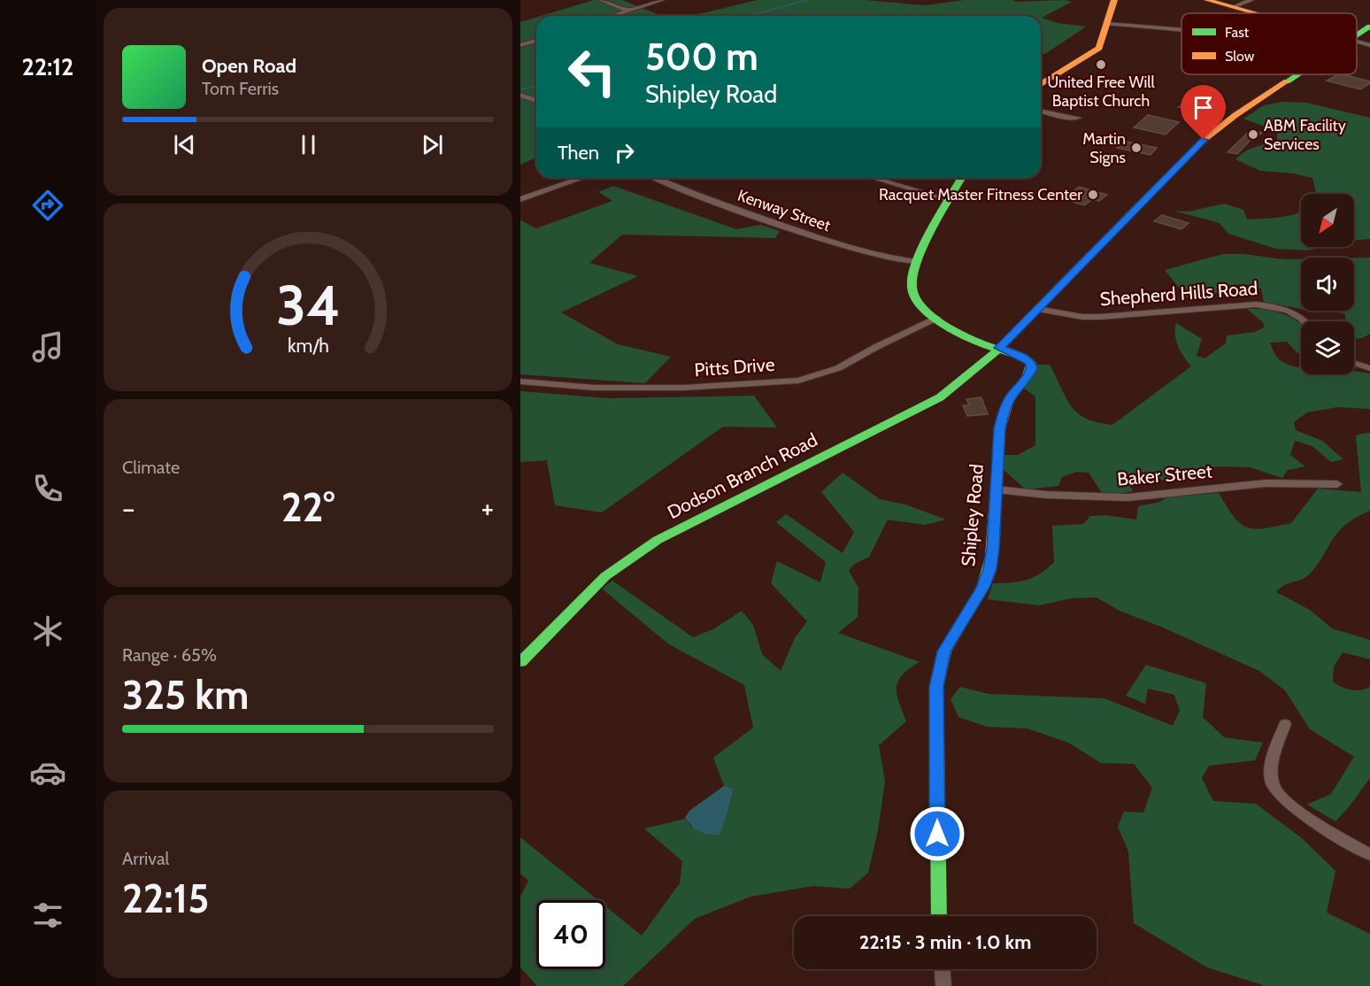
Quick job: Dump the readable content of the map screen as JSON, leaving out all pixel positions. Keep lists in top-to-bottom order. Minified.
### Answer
{"streets":{"street":["Kenway Street","Shepherd Hills Road","Pitts Drive","Baker Street","Dodson Branch Road","Shipley Road"]},"crossings":[["Shepherd Hills Road","Dodson Branch Road"],["Baker Street","Shipley Road"],["Dodson Branch Road","Shipley Road"]],"places":["United Free Will Baptist Church","ABM Facility Services","Martin Signs","Racquet Master Fitness Center"],"legend":["Fast","Slow"],"north":"bottom left","page":{"tabs":"22:12","turn":["500 m","Shipley Road"],"song":["Open Road","Tom Ferris"],"then":"Then","tile":["Climate",["Range · 65%","325 km"],["Arrival","22:15"]],"heat":["−","22°","+"],"limit":"40","trip":"22:15 · 3 min · 1.0 km","gauge":["34","km/h"]}}
